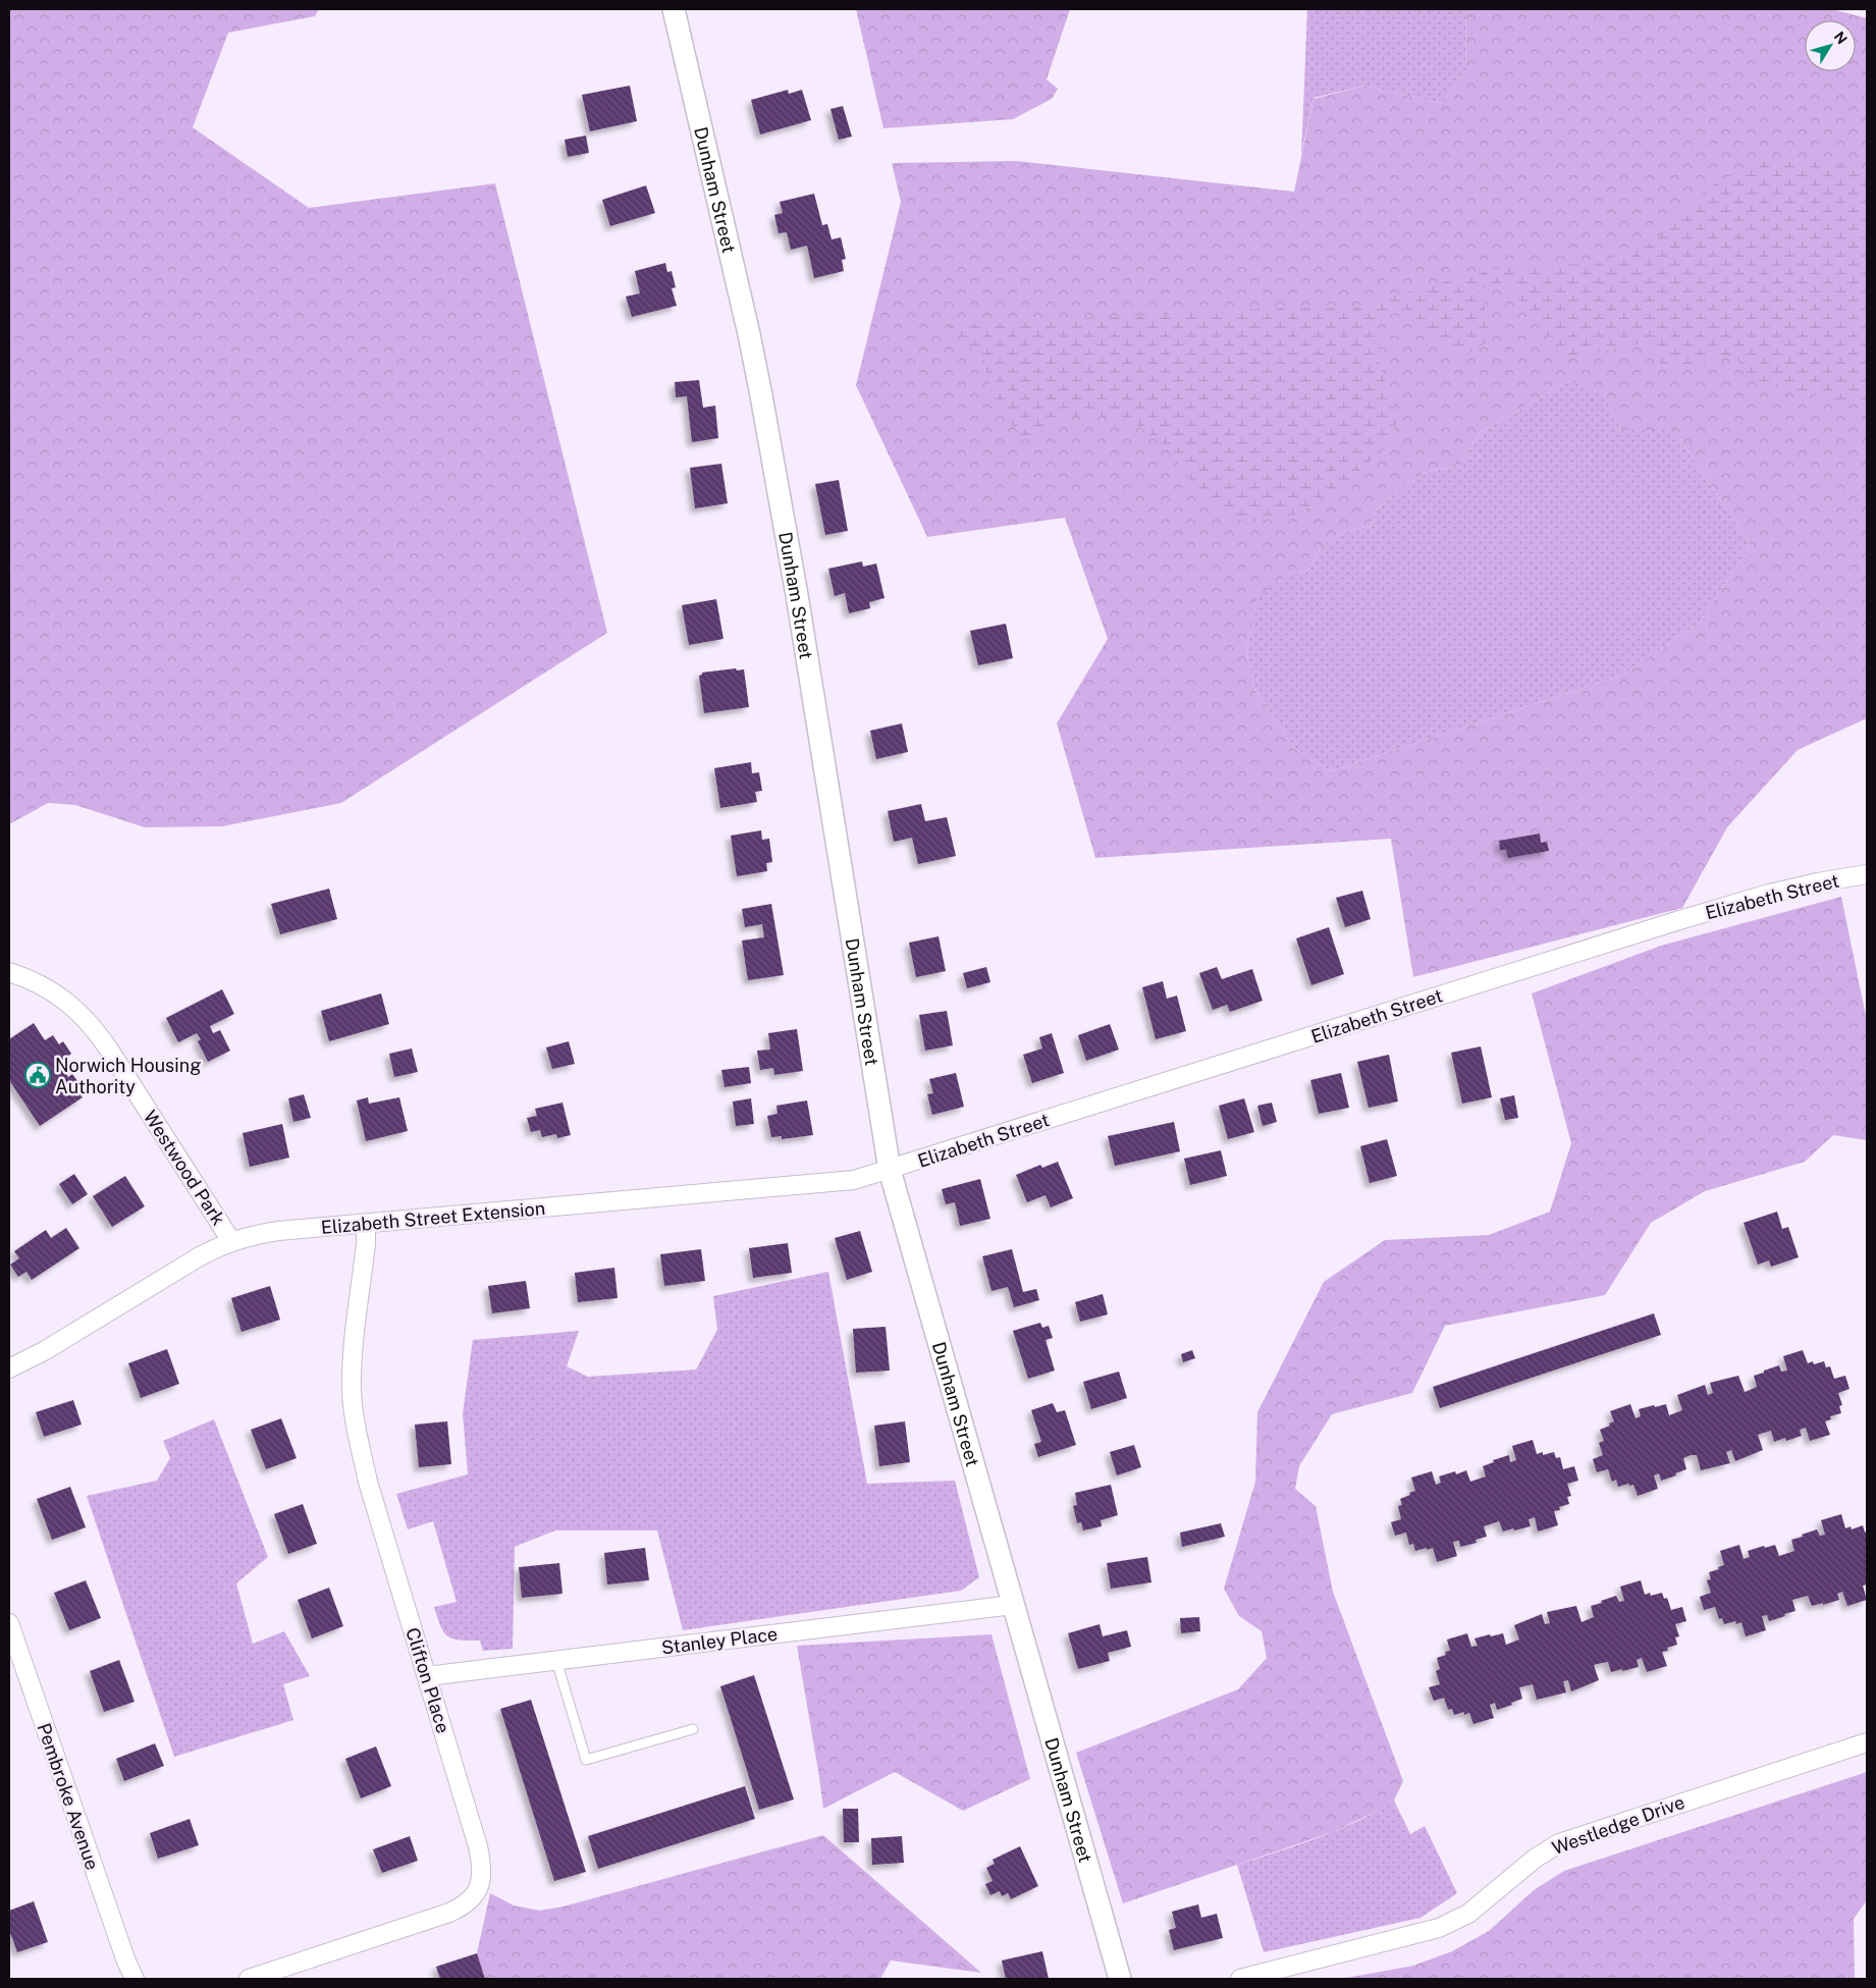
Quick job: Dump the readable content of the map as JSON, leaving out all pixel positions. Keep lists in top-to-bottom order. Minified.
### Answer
{"streets":{"street":["Dunham Street","Elizabeth Street","Westwood Park","Elizabeth Street Extension","Stanley Place","Clifton Place","Pembroke Avenue","Westledge Drive"]},"crossings":[["Dunham Street","Elizabeth Street"],["Dunham Street","Elizabeth Street Extension"],["Dunham Street","Stanley Place"],["Elizabeth Street","Elizabeth Street Extension"],["Westwood Park","Elizabeth Street Extension"],["Elizabeth Street Extension","Clifton Place"],["Stanley Place","Clifton Place"]],"places":{"public building":["Norwich Housing Authority"]},"north":"top right"}
